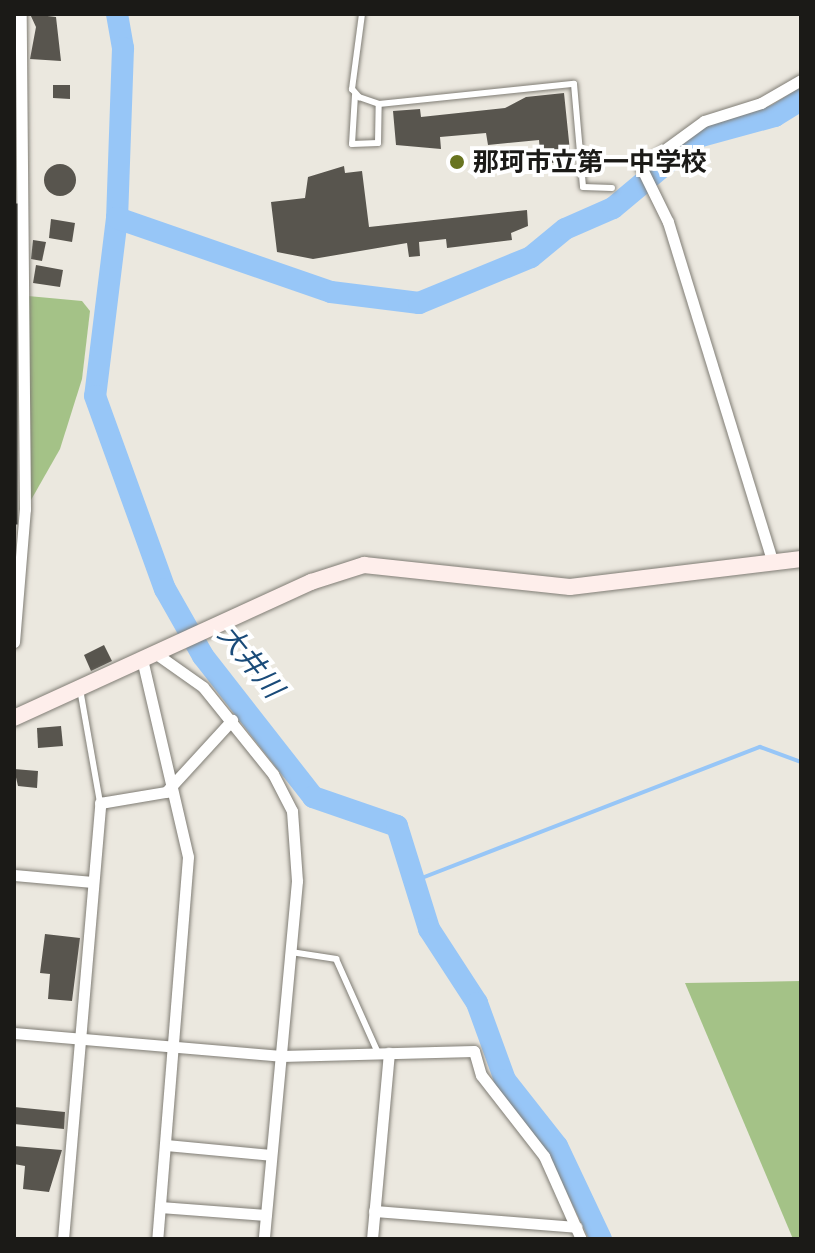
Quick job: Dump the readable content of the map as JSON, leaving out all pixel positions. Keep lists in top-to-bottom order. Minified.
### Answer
{"water":["大井川"],"places":["那珂市立第一中学校"]}
